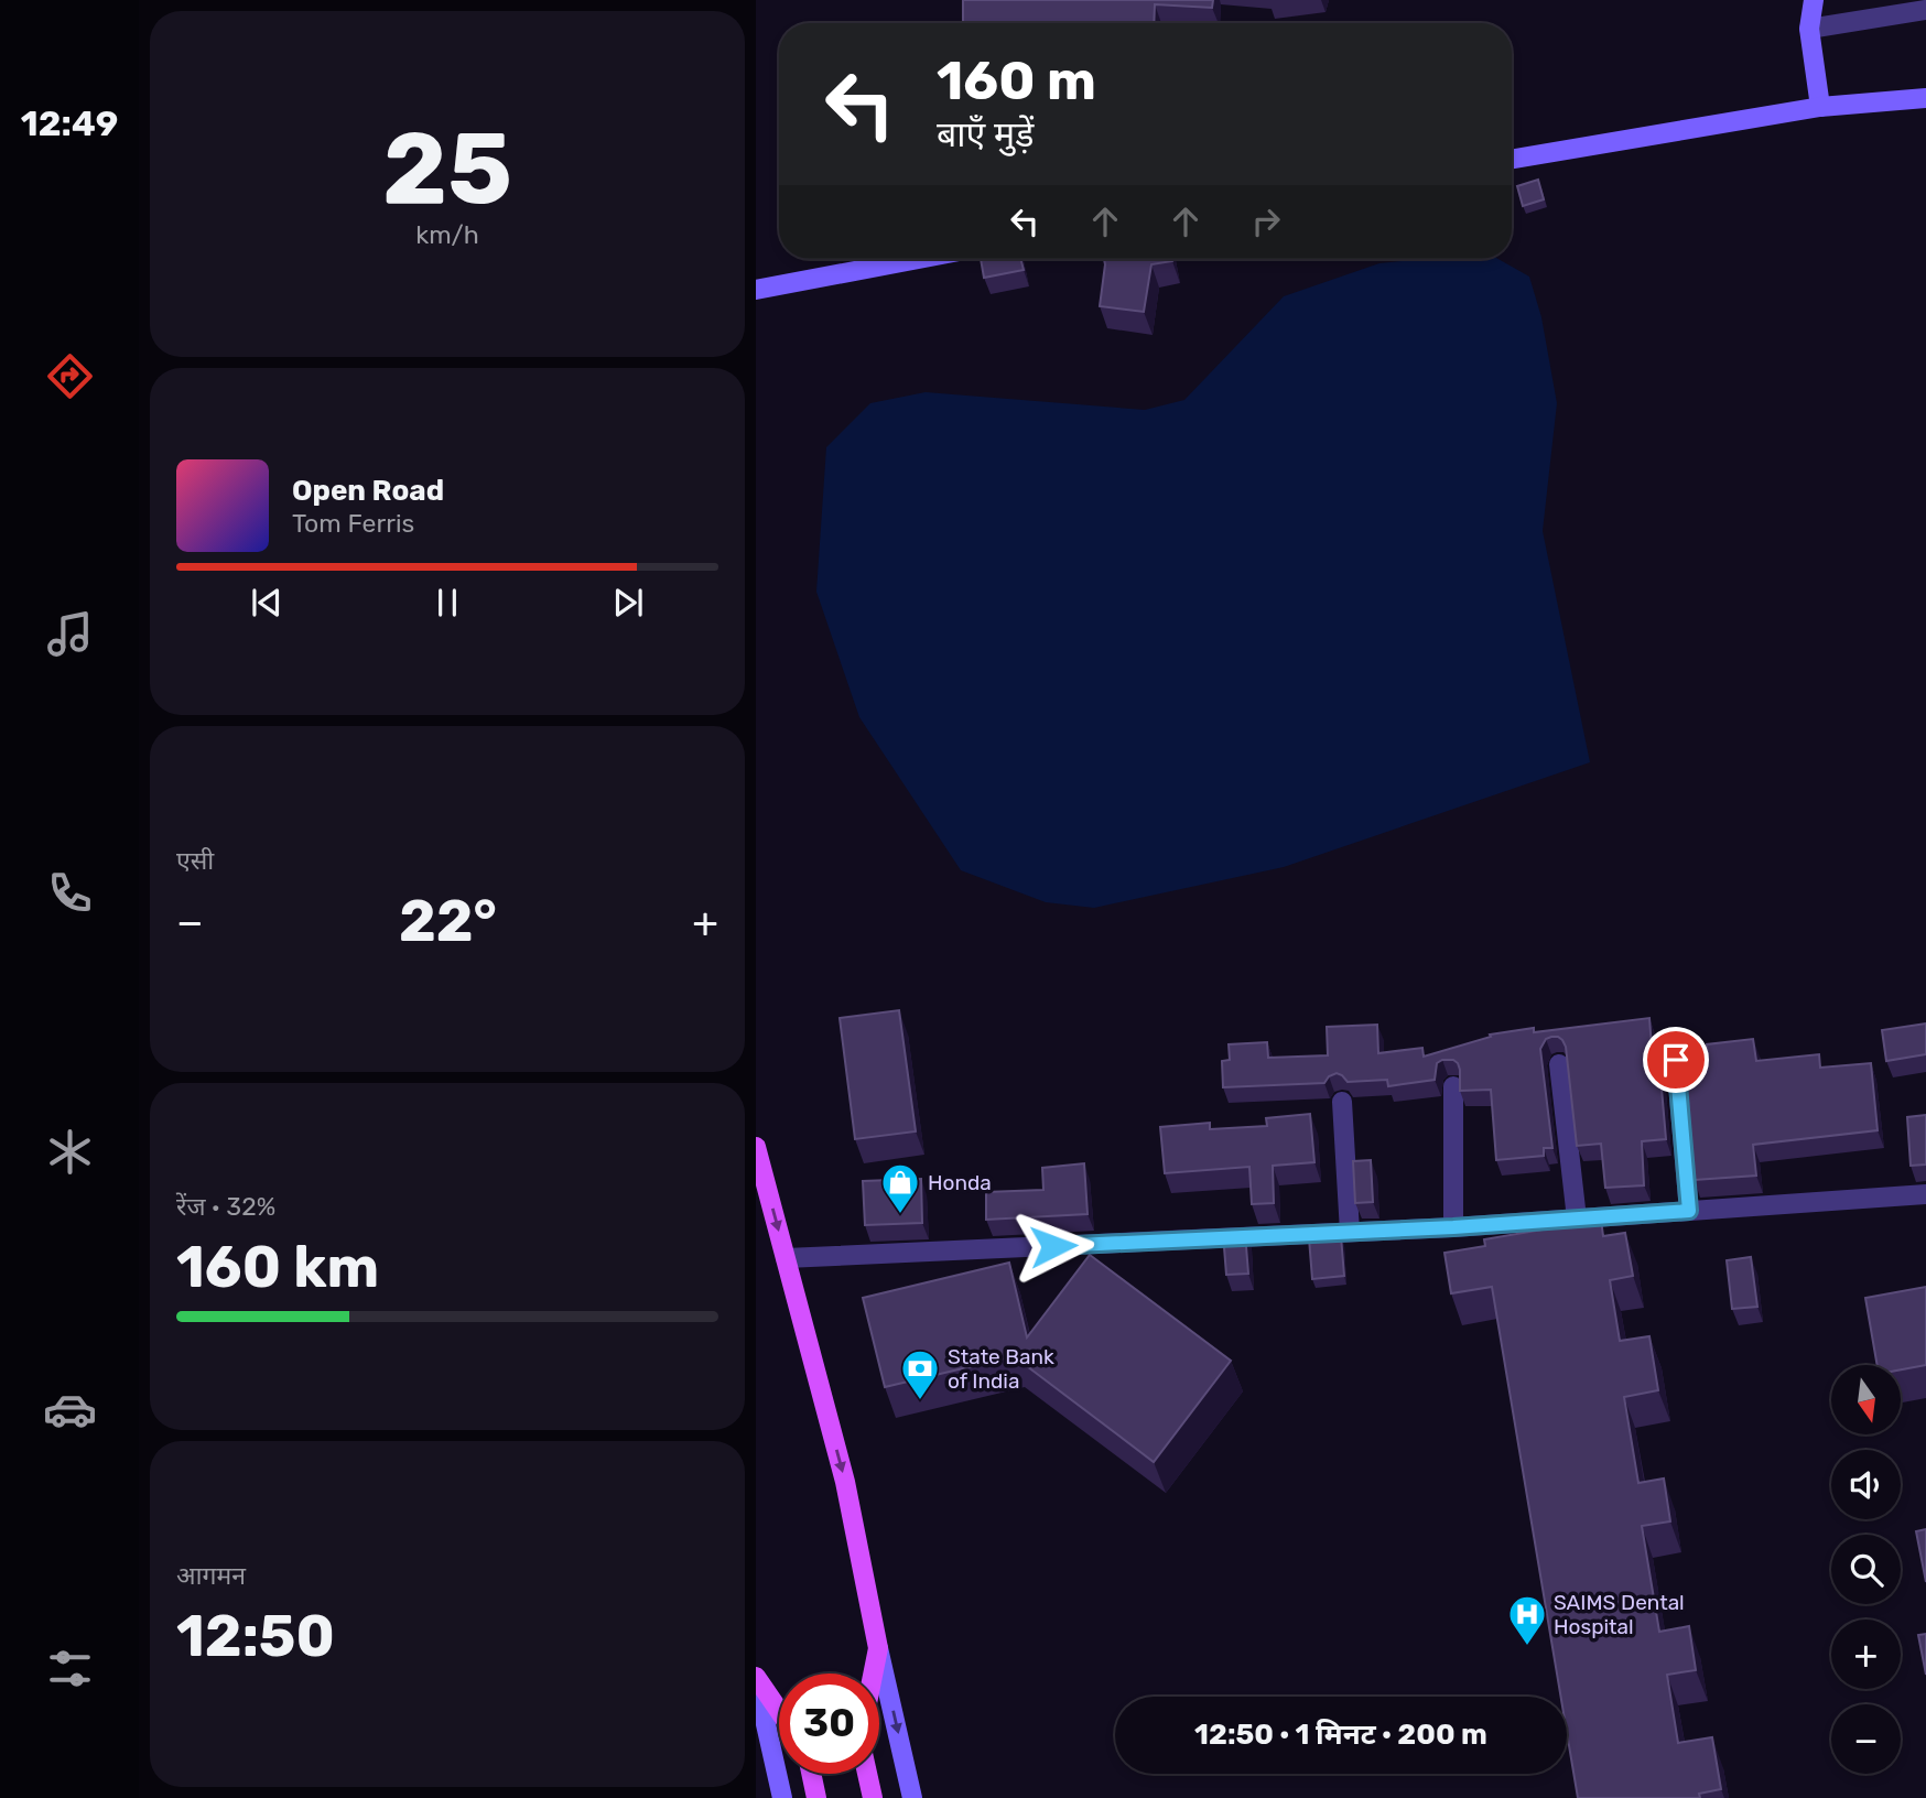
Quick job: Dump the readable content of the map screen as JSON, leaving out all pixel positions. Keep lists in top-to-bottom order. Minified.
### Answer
{"places":{"shop":["Honda"],"bank":["State Bank of India"],"hospital":["SAIMS Dental Hospital"]},"north":"bottom","page":{"tabs":"12:49","tile":[["25","km/h"],"एसी",["रेंज · 32%","160 km"],["आगमन","12:50"]],"turn":["160 m","बाएँ मुड़ें"],"song":["Open Road","Tom Ferris"],"heat":["−","22°","+"],"map_buttons":["+","−"],"limit":"30","trip":"12:50 · 1 मिनट · 200 m"}}
